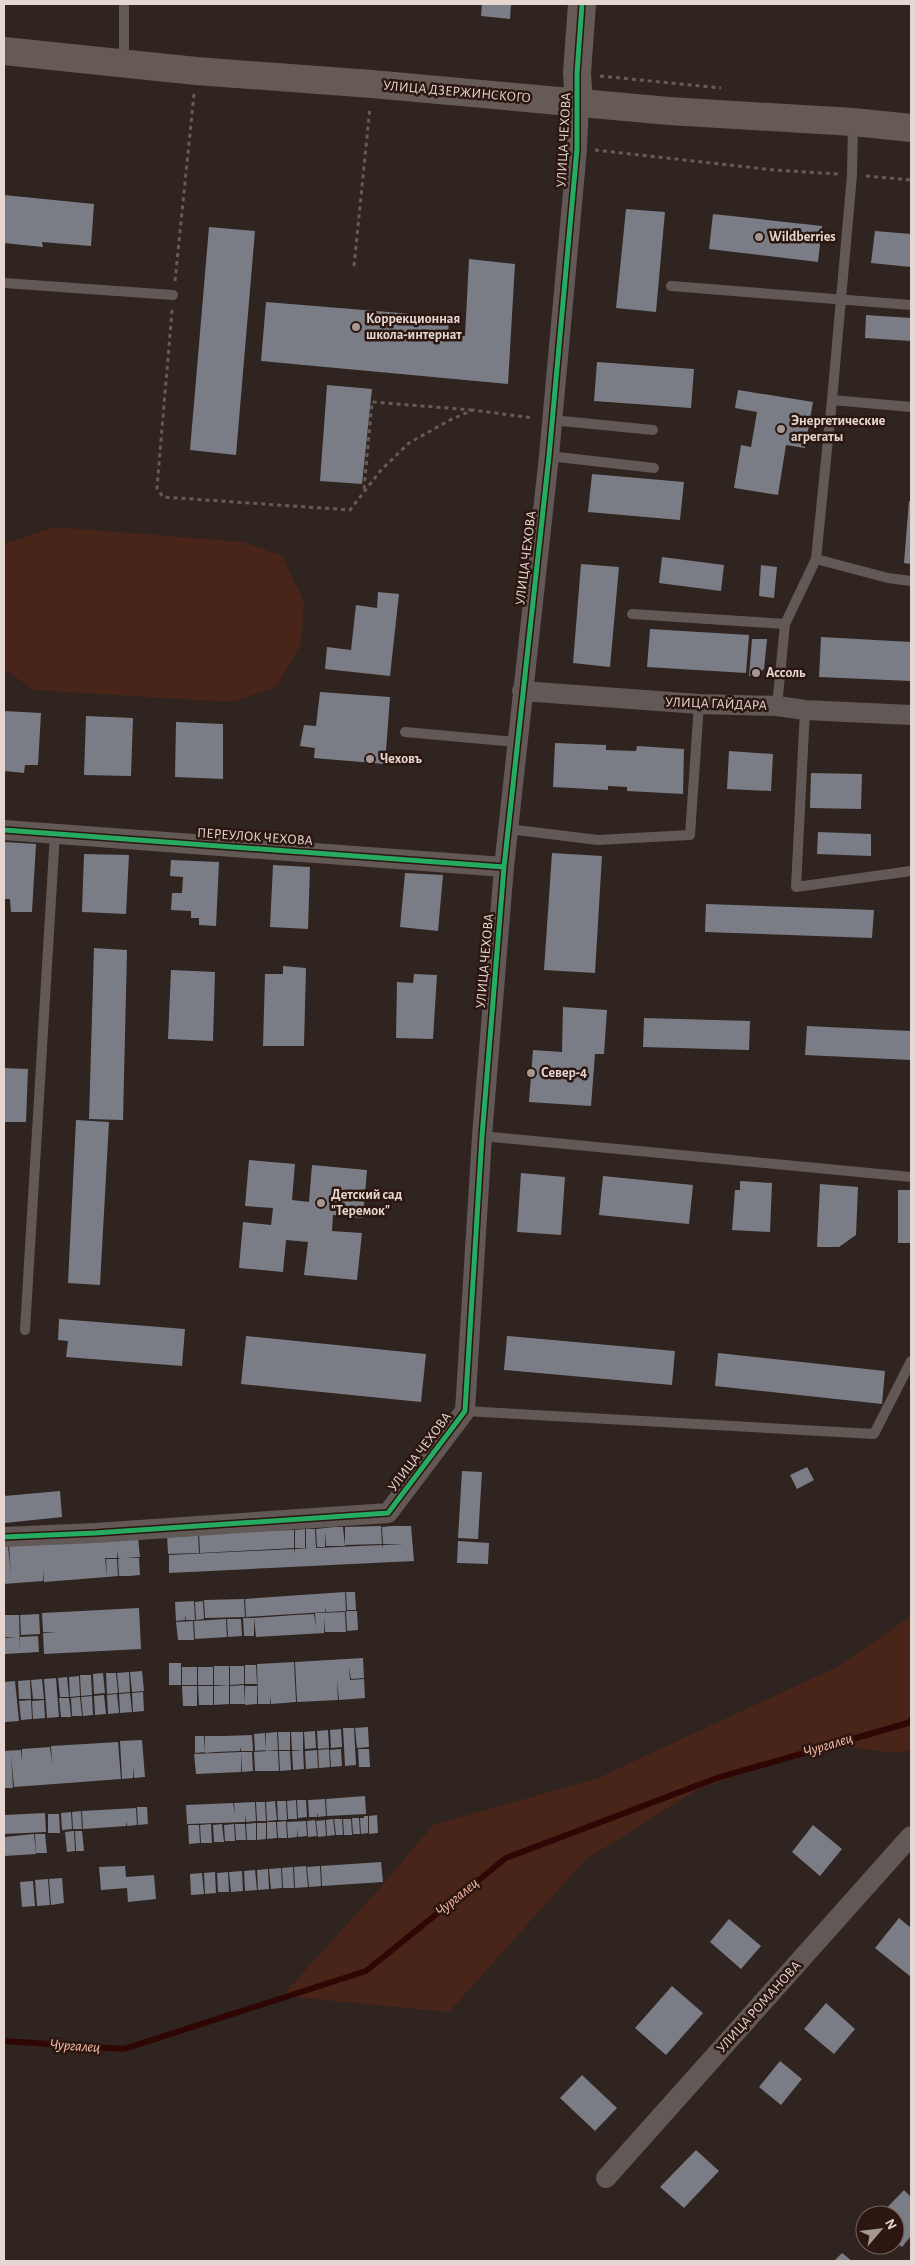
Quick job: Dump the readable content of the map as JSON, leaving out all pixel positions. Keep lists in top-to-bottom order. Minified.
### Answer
{"streets":{"main road":["УЛИЦА ДЗЕРЖИНСКОГО","УЛИЦА ЧЕХОВА"],"street":["УЛИЦА ГАЙДАРА","ПЕРЕУЛОК ЧЕХОВА","УЛИЦА РОМАНОВА"]},"crossings":[["УЛИЦА ДЗЕРЖИНСКОГО","УЛИЦА ЧЕХОВА"],["УЛИЦА ЧЕХОВА","УЛИЦА ГАЙДАРА"],["УЛИЦА ЧЕХОВА","ПЕРЕУЛОК ЧЕХОВА"]],"water":["Чургалец"],"places":["Wildberries","Коррекционная школа-интернат","Энергетические агрегаты","Ассоль","Чеховъ","Север-4","Детский сад \"Теремок\""],"north":"top right"}
